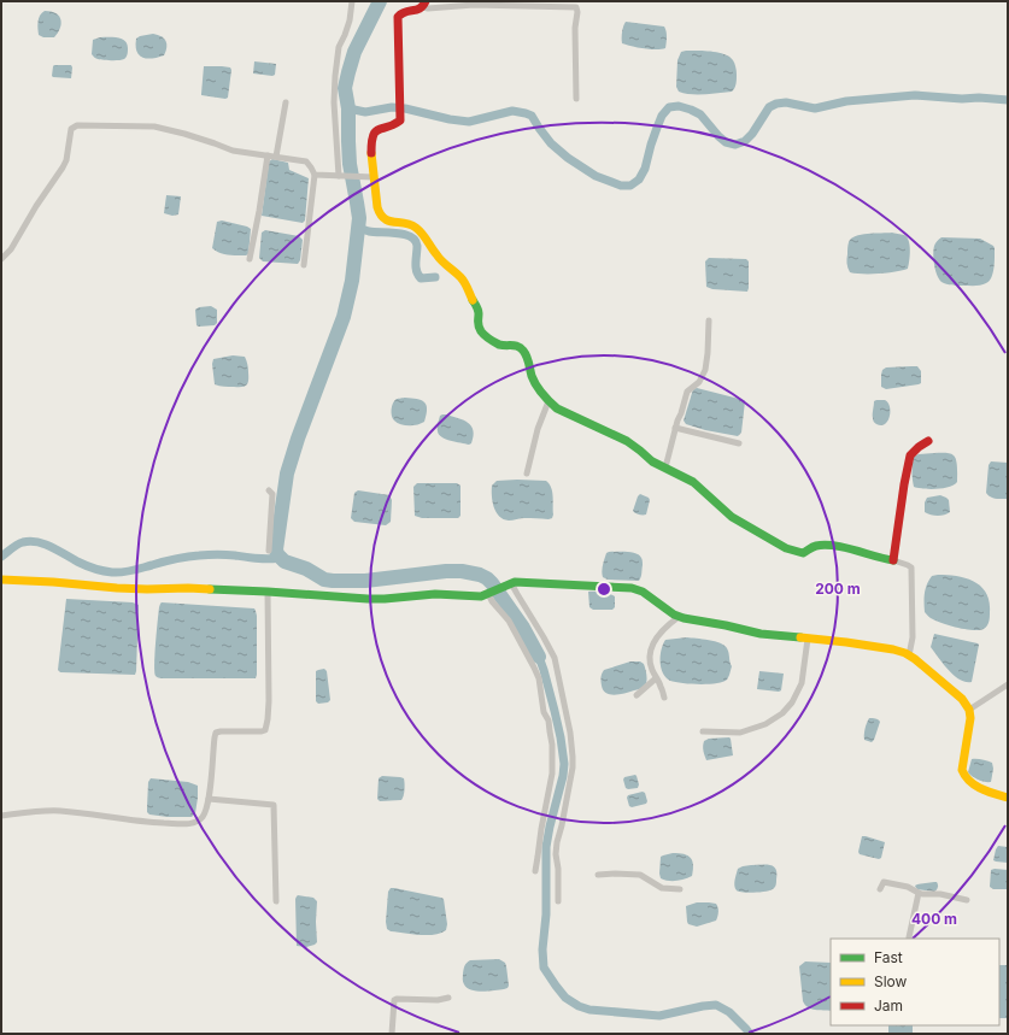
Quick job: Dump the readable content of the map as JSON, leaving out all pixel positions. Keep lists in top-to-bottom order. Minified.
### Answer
{"legend":["Fast","Slow","Jam"],"rings":["200 m","400 m"]}
